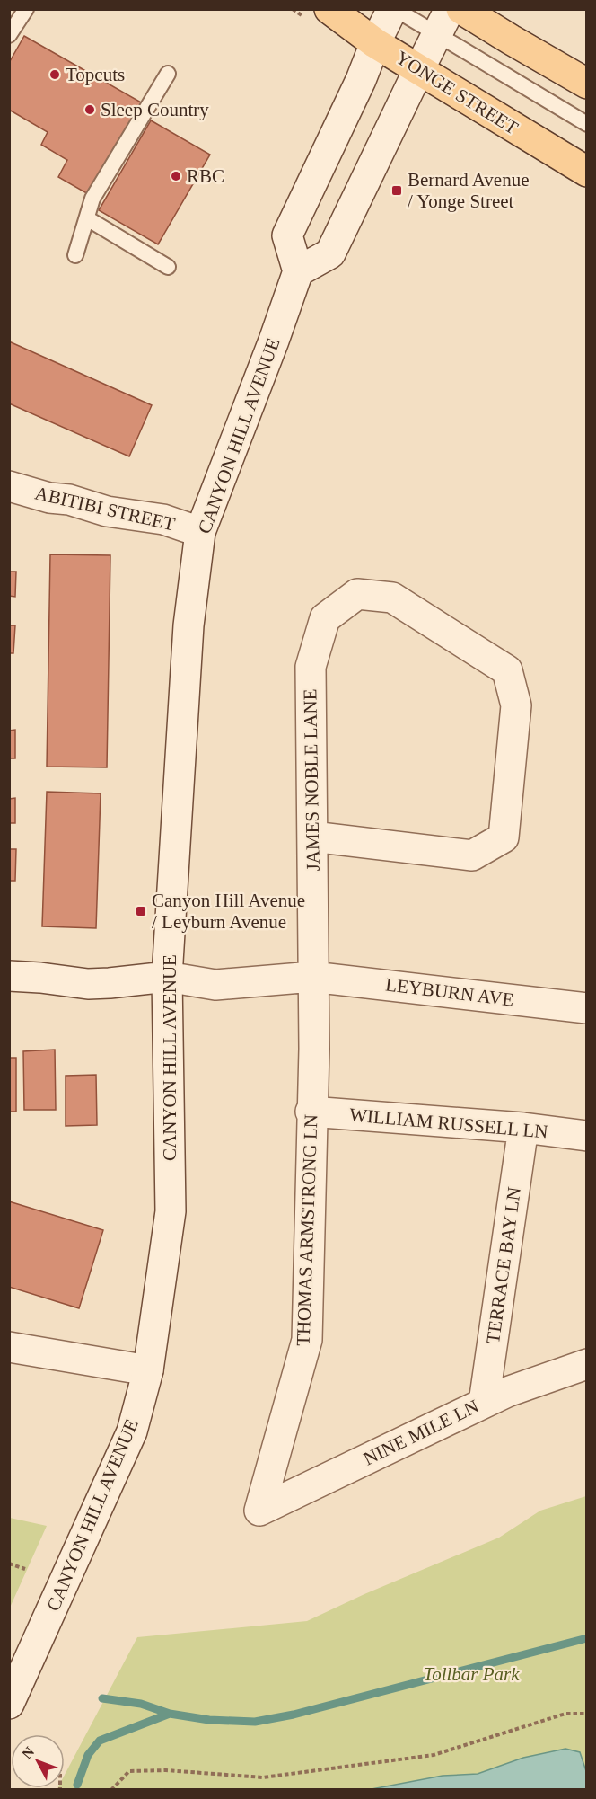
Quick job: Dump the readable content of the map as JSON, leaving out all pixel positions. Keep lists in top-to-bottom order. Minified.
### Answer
{"streets":{"main road":["YONGE STREET"],"street":["CANYON HILL AVENUE","ABITIBI STREET","JAMES NOBLE LANE","LEYBURN AVE","WILLIAM RUSSELL LN","THOMAS ARMSTRONG LN","TERRACE BAY LN","NINE MILE LN"]},"crossings":[["CANYON HILL AVENUE","ABITIBI STREET"],["CANYON HILL AVENUE","LEYBURN AVE"],["JAMES NOBLE LANE","LEYBURN AVE"],["JAMES NOBLE LANE","THOMAS ARMSTRONG LN"],["LEYBURN AVE","THOMAS ARMSTRONG LN"],["WILLIAM RUSSELL LN","THOMAS ARMSTRONG LN"],["WILLIAM RUSSELL LN","TERRACE BAY LN"],["THOMAS ARMSTRONG LN","NINE MILE LN"],["TERRACE BAY LN","NINE MILE LN"]],"parks":["Tollbar Park"],"places":{"other":["Topcuts","Sleep Country","RBC"],"transit":["Bernard Avenue / Yonge Street","Canyon Hill Avenue / Leyburn Avenue"]},"north":"top left"}
